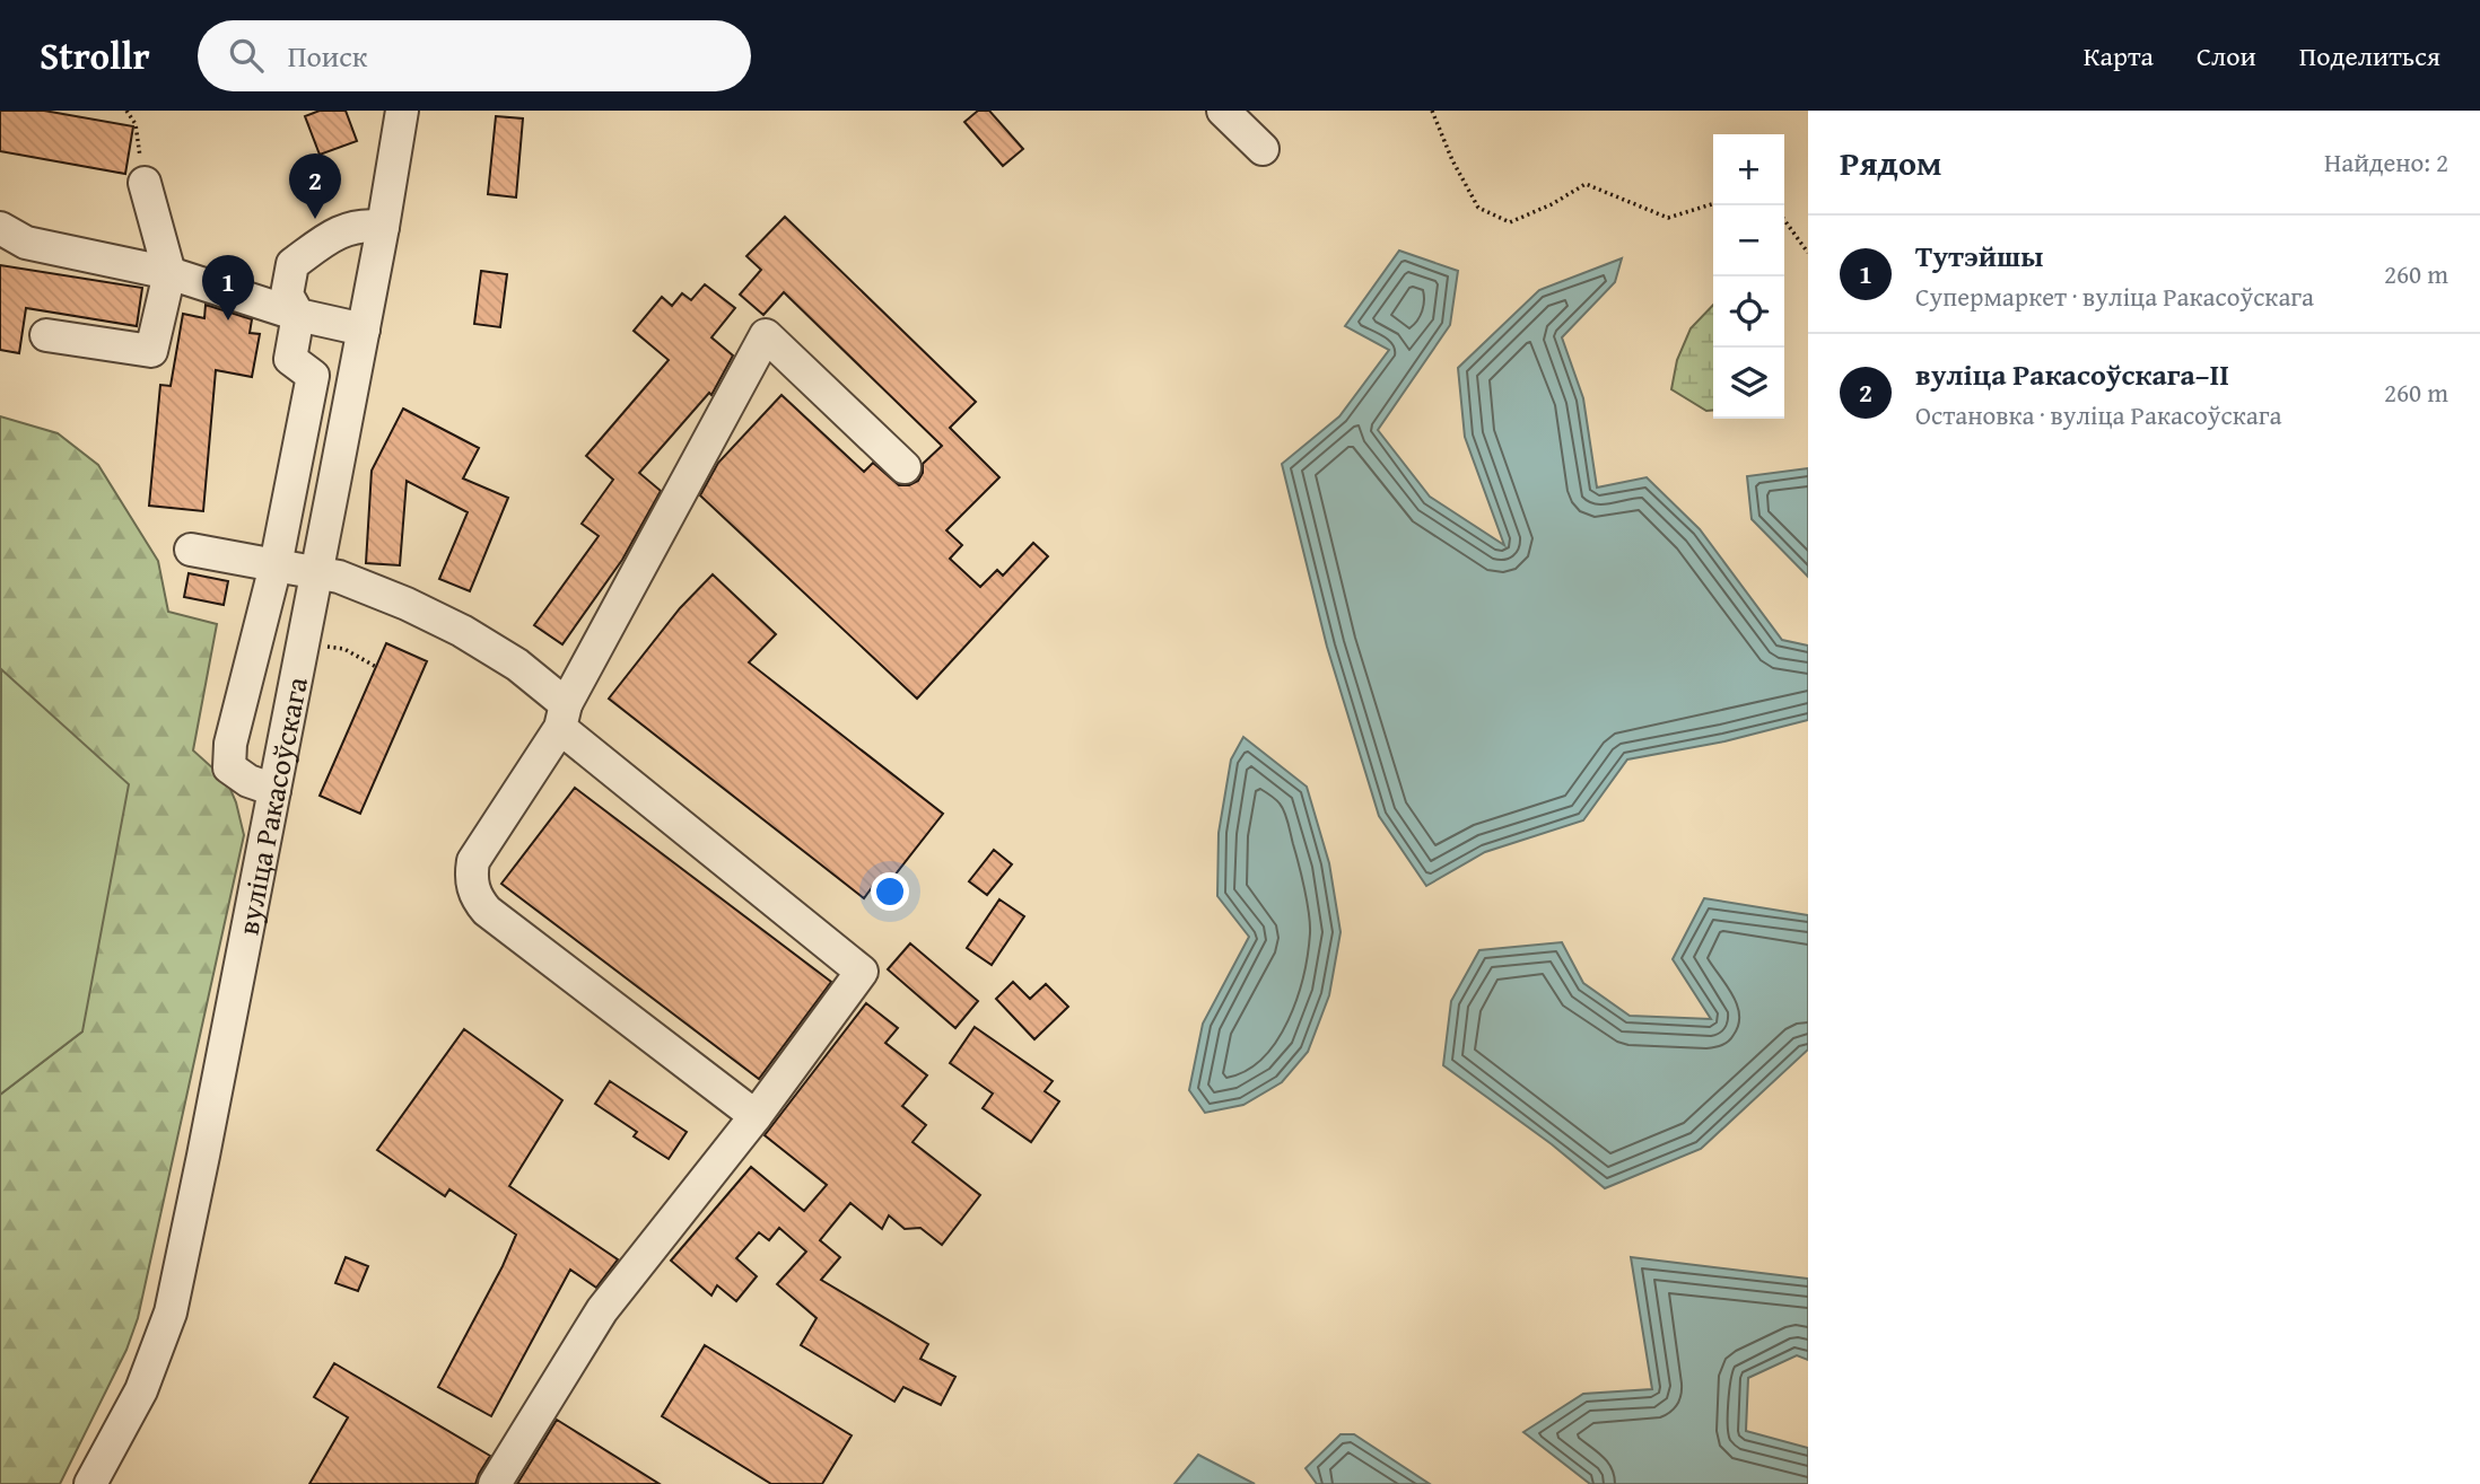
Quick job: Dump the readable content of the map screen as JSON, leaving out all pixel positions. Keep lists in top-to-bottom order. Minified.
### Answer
{"streets":{"street":["вуліца Ракасоўскага"]},"page":{"header":"Strollr","search":"Поиск","nav":["Карта","Слои","Поделиться"],"heading":["Рядом","Найдено: 2"],"map_buttons":["+","−"],"pins":["2","1"],"list":[{"mark":"1","name":"Тутэйшы","note":"Супермаркет · вуліца Ракасоўскага","value":"260 m"},{"mark":"2","name":"вуліца Ракасоўскага–II","note":"Остановка · вуліца Ракасоўскага","value":"260 m"}]}}
